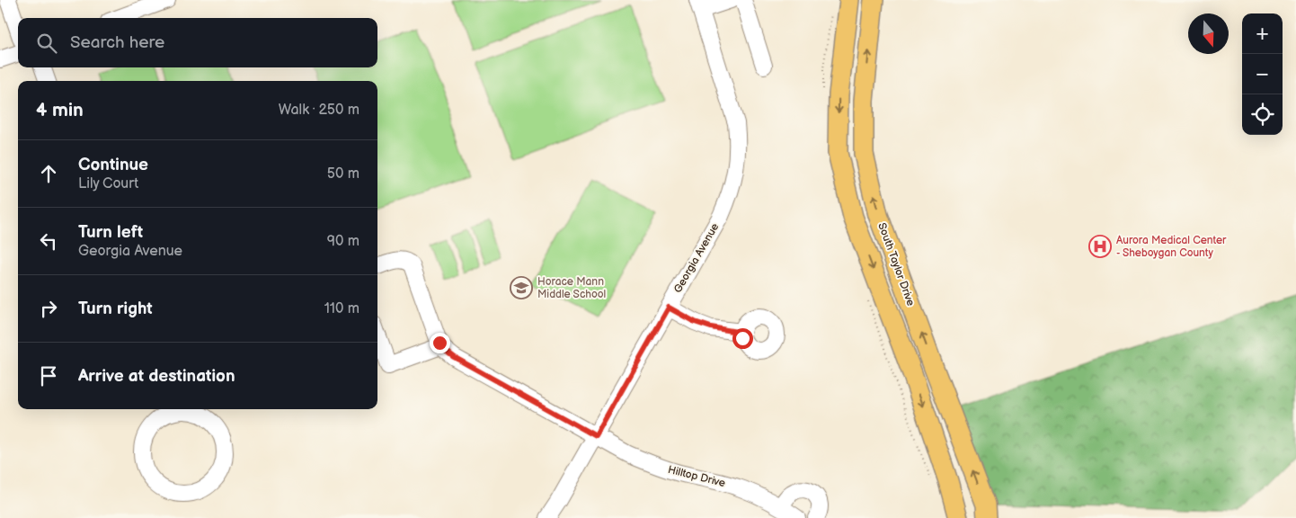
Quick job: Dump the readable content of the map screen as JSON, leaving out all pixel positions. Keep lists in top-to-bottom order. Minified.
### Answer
{"streets":{"main road":["South Taylor Drive"],"street":["Georgia Avenue","Hilltop Drive"]},"crossings":[["Georgia Avenue","Hilltop Drive"]],"places":{"hospital":["Aurora Medical Center - Sheboygan County"],"school or university":["Horace Mann Middle School"]},"north":"bottom","page":{"map_buttons":["+","−"],"search":"Search here","heading":["4 min","Walk · 250 m"],"list":[["Continue","Lily Court","50 m"],["Turn left","Georgia Avenue","90 m"],["Turn right","110 m"],"Arrive at destination"]}}
